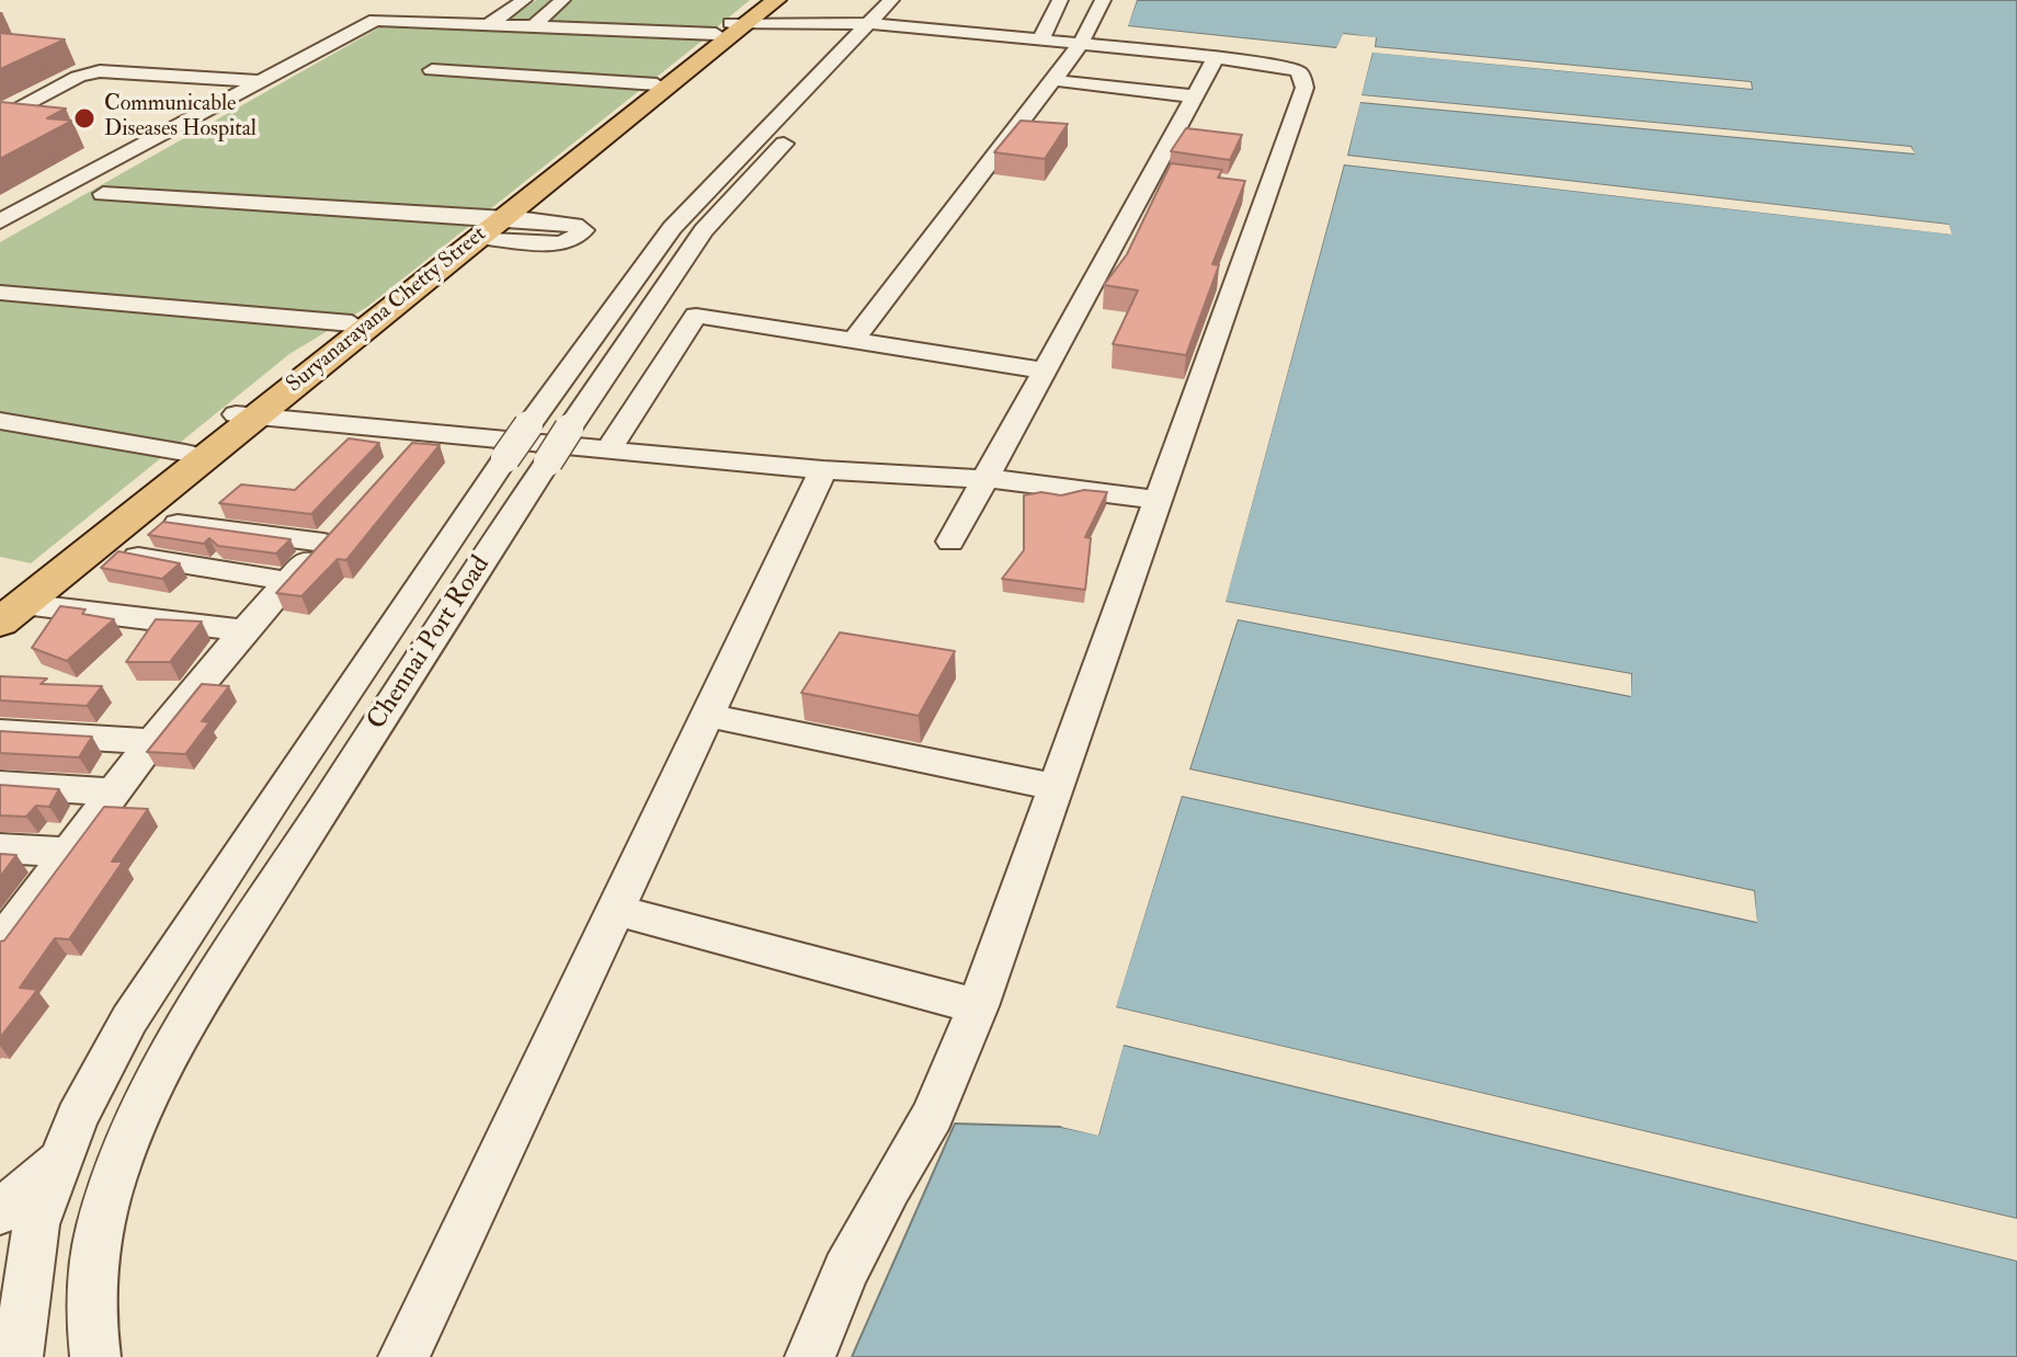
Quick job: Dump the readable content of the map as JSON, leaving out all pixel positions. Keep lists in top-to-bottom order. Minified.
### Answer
{"streets":{"main road":["Suryanarayana Chetty Street"],"street":["Chennai Port Road"]},"places":["Communicable Diseases Hospital"]}
